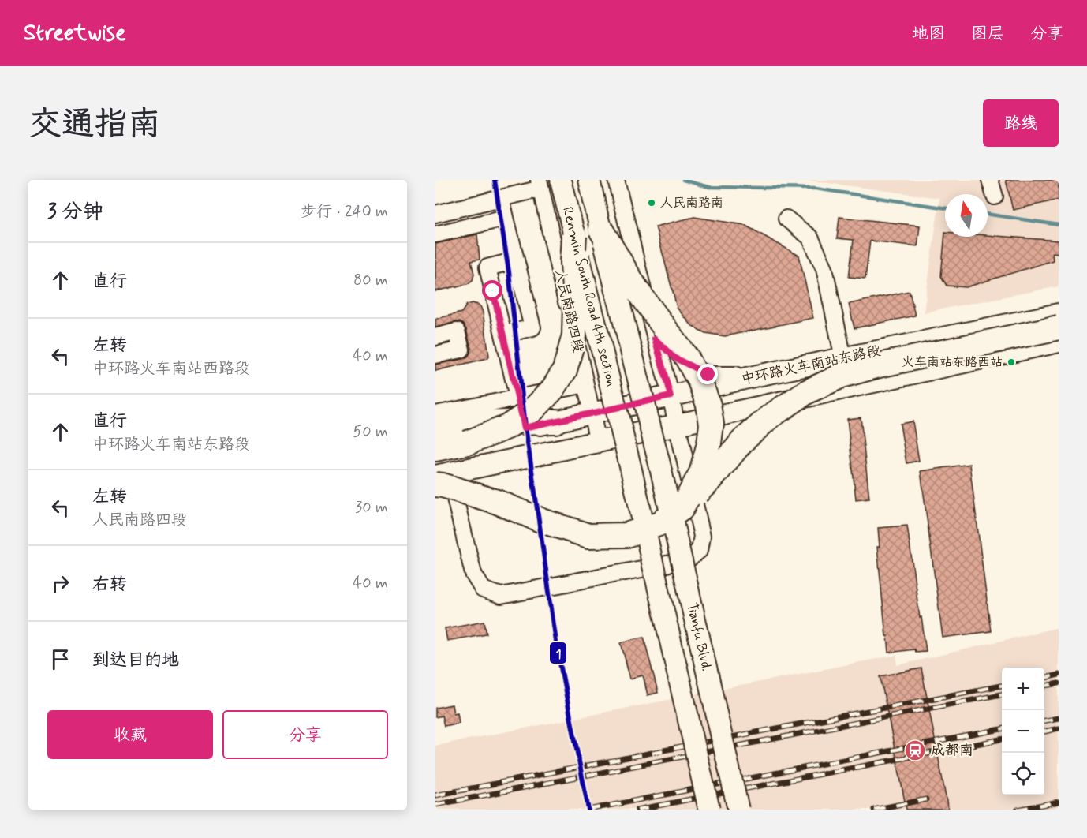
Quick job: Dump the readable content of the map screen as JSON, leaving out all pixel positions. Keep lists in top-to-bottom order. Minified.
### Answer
{"streets":{"main road":["Renmin South Road 4th section","中环路火车南站东路段","Tianfu Blvd."],"street":["人民南路四段"]},"crossings":[["Renmin South Road 4th section","Tianfu Blvd."],["人民南路四段","中环路火车南站东路段"]],"places":{"other":["人民南路南","火车南站东路西站"],"station":["成都南"]},"lines":["transit line 1"],"north":"top","page":{"header":"Streetwise","nav":["地图","图层","分享"],"buttons":["路线",["收藏","分享"]],"title":"交通指南","heading":["3 分钟","步行 · 240 m"],"list":[["直行","80 m"],["左转","中环路火车南站西路段","40 m"],["直行","中环路火车南站东路段","50 m"],["左转","人民南路四段","30 m"],["右转","40 m"],"到达目的地"],"map_buttons":["+","−"]}}
